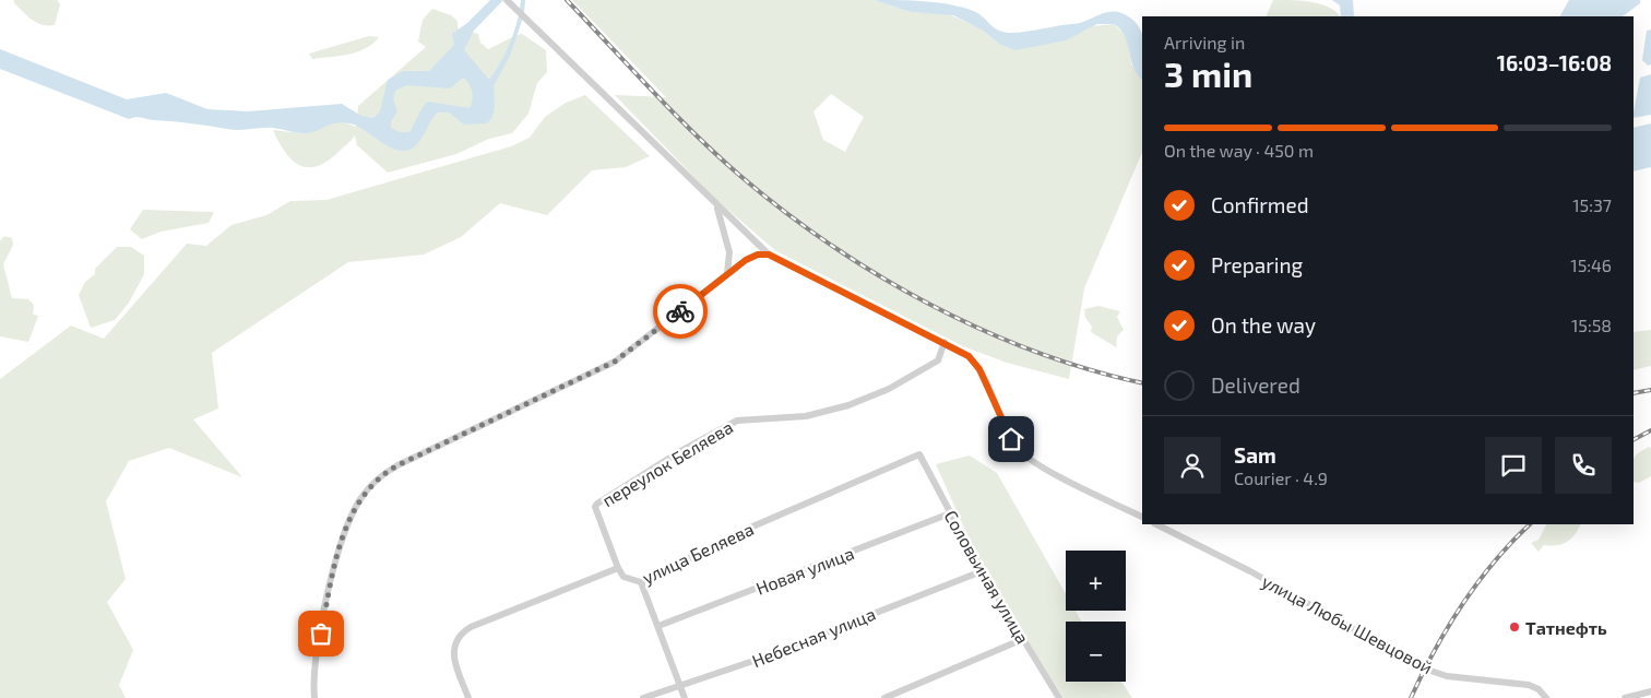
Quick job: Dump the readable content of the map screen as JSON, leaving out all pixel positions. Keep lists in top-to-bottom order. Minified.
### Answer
{"streets":{"street":["переулок Беляева","улица Беляева","Новая улица","Соловьиная улица","улица Любы Шевцовой","Небесная улица"]},"crossings":[["переулок Беляева","улица Беляева"],["улица Беляева","Соловьиная улица"],["Новая улица","Соловьиная улица"],["Соловьиная улица","Небесная улица"]],"places":["Татнефть"],"page":{"heading":["3 min","Arriving in","16:03–16:08"],"panel":["Sam","Courier · 4.9"],"bar":"On the way · 450 m","list":[["Confirmed","15:37"],["Preparing","15:46"],["On the way","15:58"],"Delivered"],"map_buttons":["+","−"]}}
